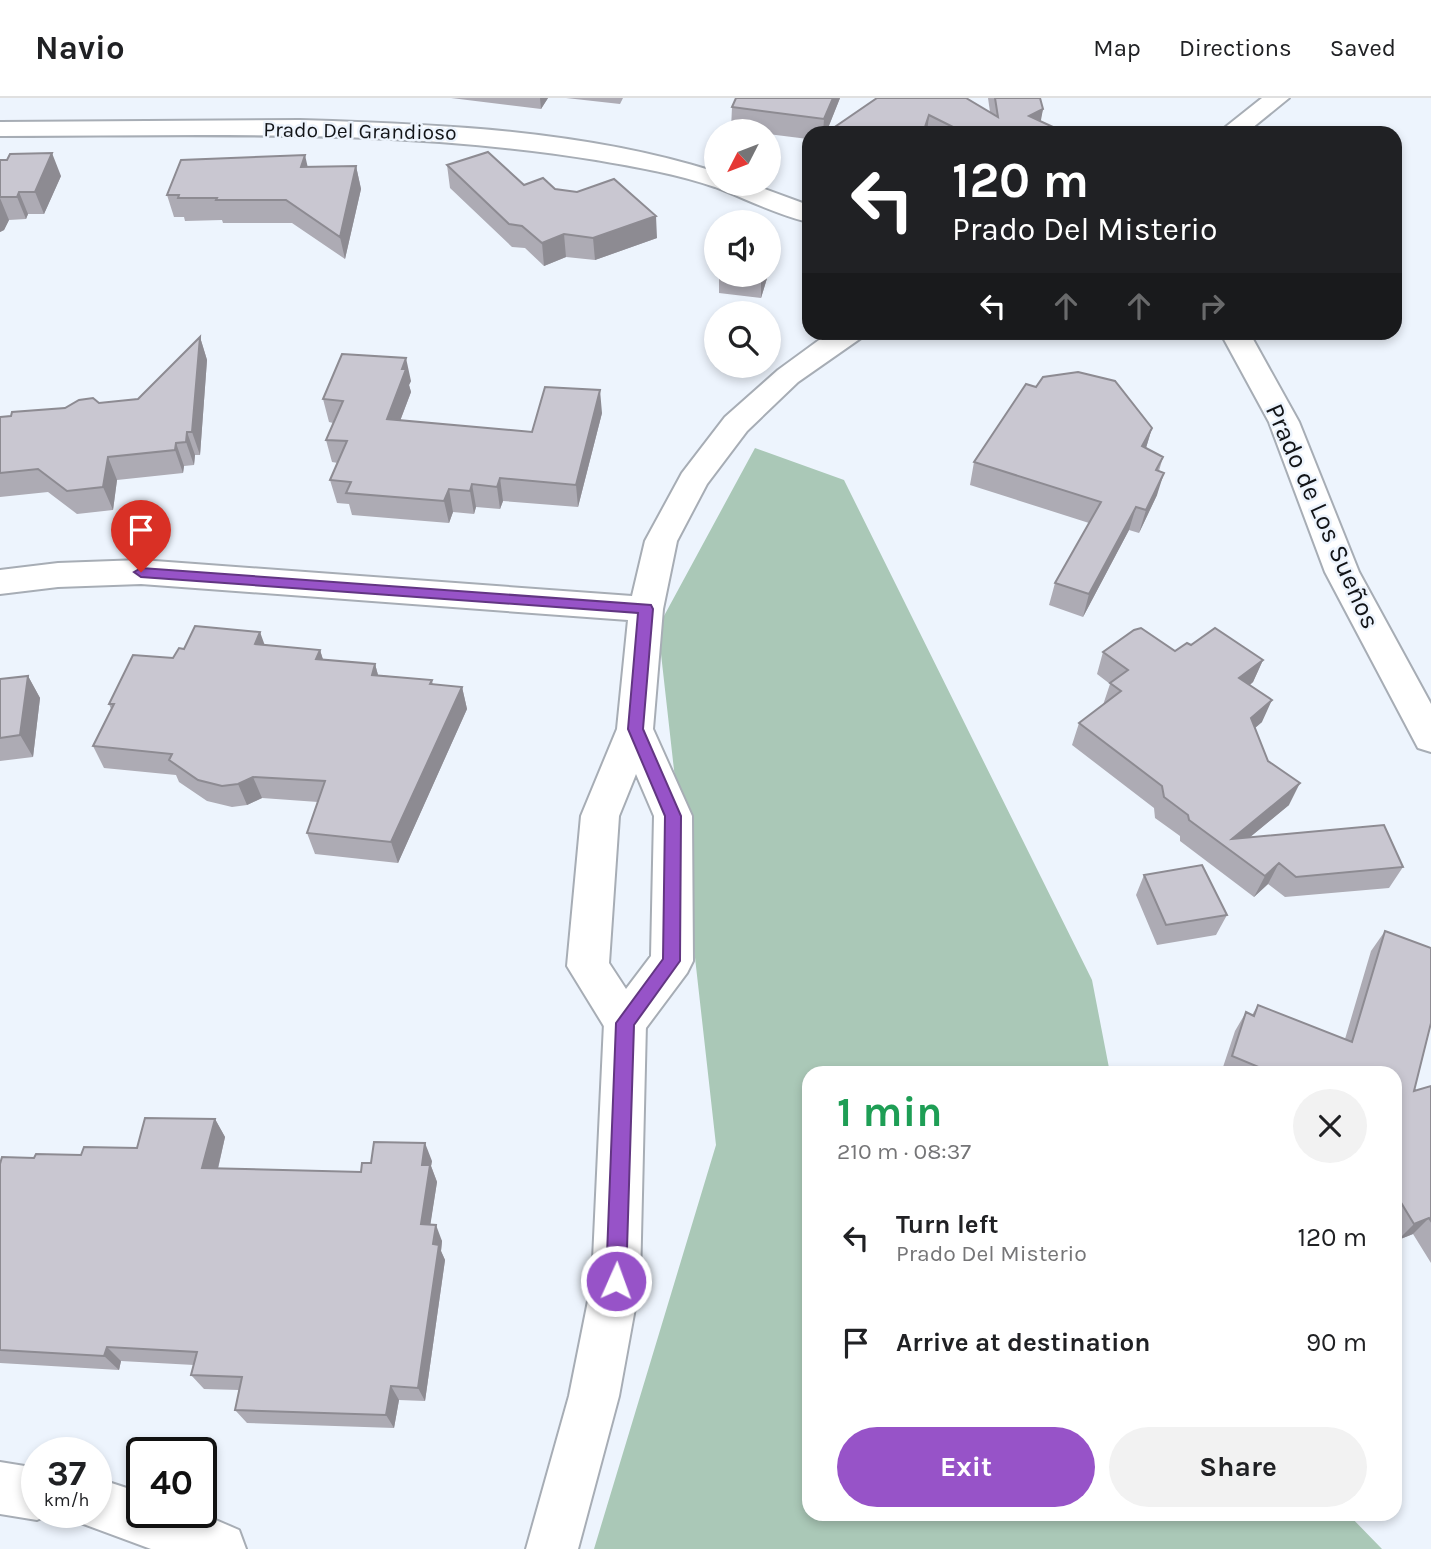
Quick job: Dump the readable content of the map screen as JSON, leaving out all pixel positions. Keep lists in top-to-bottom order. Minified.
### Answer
{"streets":{"street":["Prado Del Grandioso","Prado de Los Sueños"]},"north":"bottom left","page":{"header":"Navio","nav":["Map","Directions","Saved"],"turn":["120 m","Prado Del Misterio"],"heading":["1 min","210 m · 08:37"],"list":[{"name":"Turn left","note":"Prado Del Misterio","value":"120 m"},{"name":"Arrive at destination","value":"90 m"}],"buttons":["Exit","Share"],"speed":"37 km/h","limit":"40"}}
